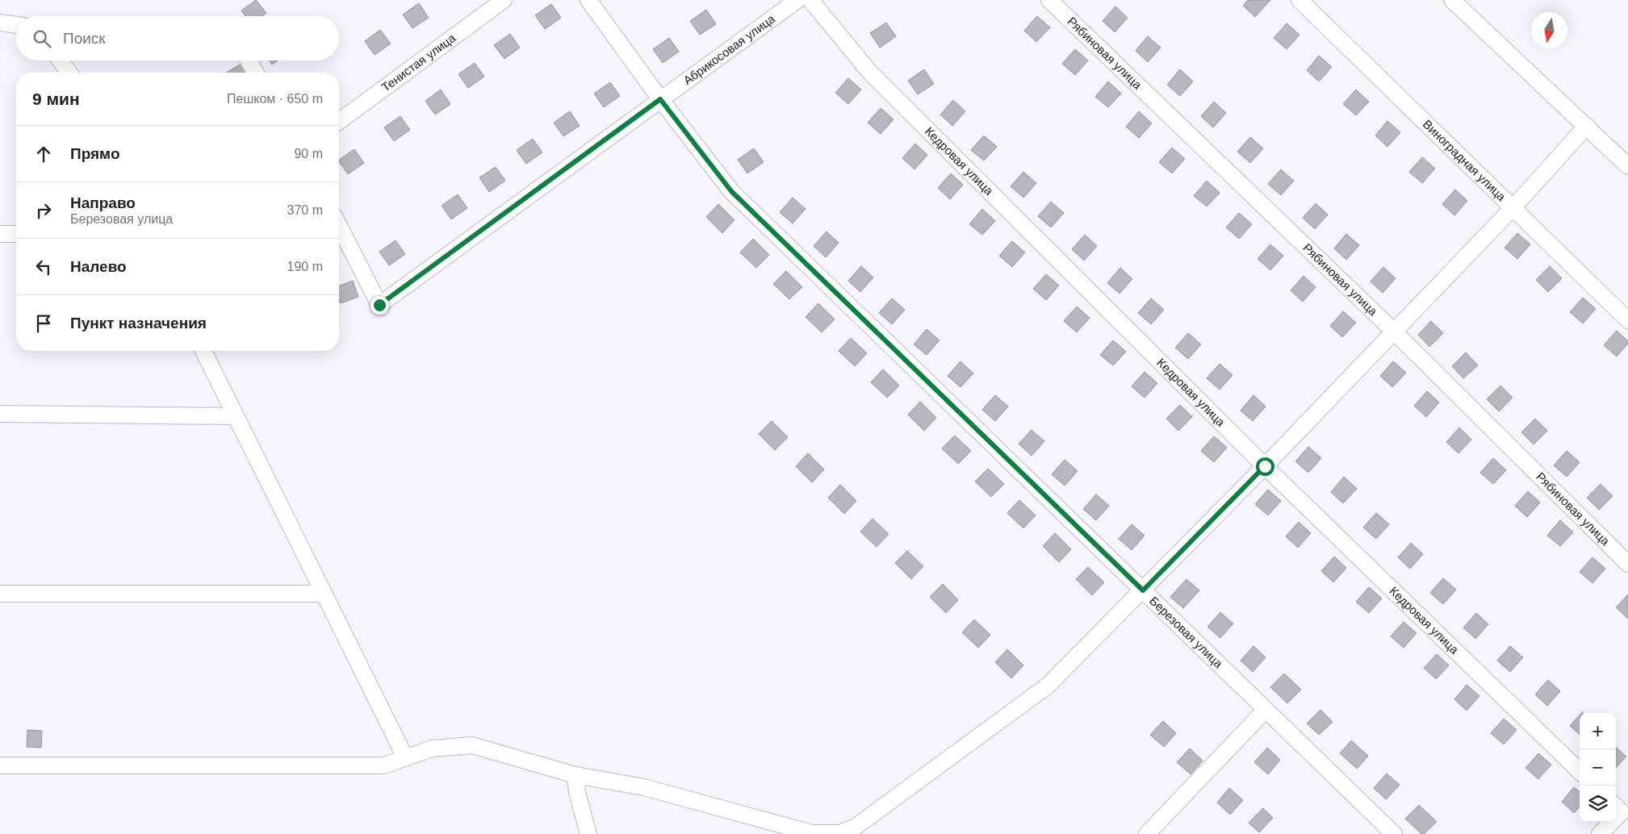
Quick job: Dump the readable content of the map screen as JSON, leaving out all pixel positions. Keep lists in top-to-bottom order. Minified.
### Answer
{"streets":{"street":["Абрикосовая улица","Рябиновая улица","Тенистая улица","Виноградная улица","Кедровая улица","Березовая улица"]},"crossings":[["Абрикосовая улица","Березовая улица"]],"north":"bottom","page":{"search":"Поиск","heading":["9 мин","Пешком · 650 m"],"list":[["Прямо","90 m"],["Направо","Березовая улица","370 m"],["Налево","190 m"],"Пункт назначения"],"map_buttons":["+","−"]}}
